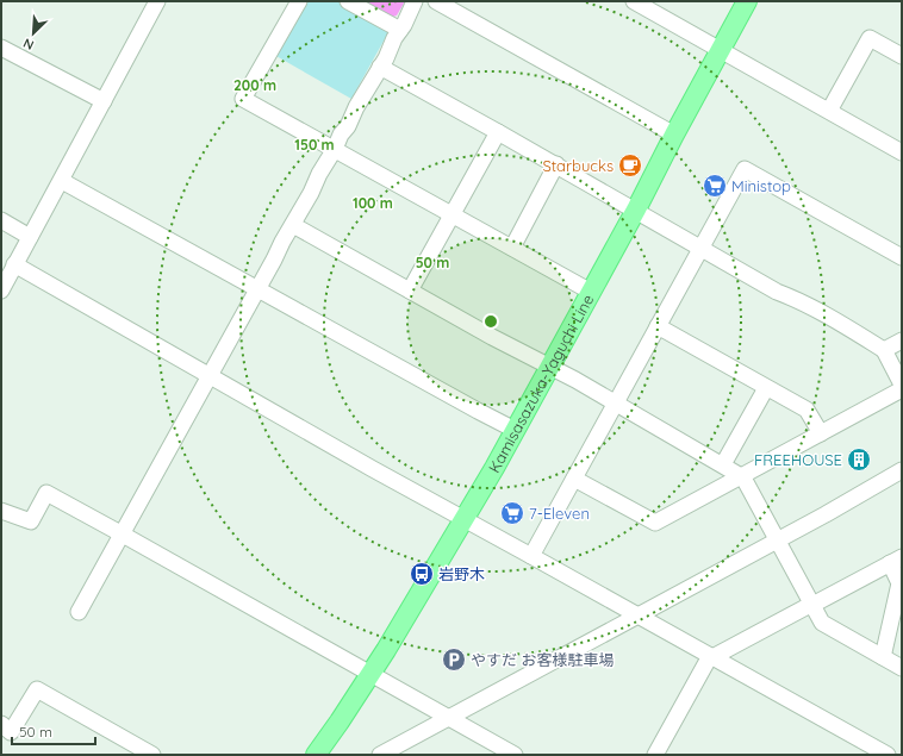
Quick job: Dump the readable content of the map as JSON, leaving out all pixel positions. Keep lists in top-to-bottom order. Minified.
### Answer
{"streets":{"main road":["Kamisasazuka-Yaguchi Line"]},"places":{"cafe":["Starbucks"],"supermarket":["Ministop","7-Eleven"],"building":["FREEHOUSE"],"bus stop":["岩野木"],"parking":["やすだ お客様駐車場"]},"scale_bar":"50 m","north":"bottom left","rings":["200 m","150 m","100 m","50 m"]}
